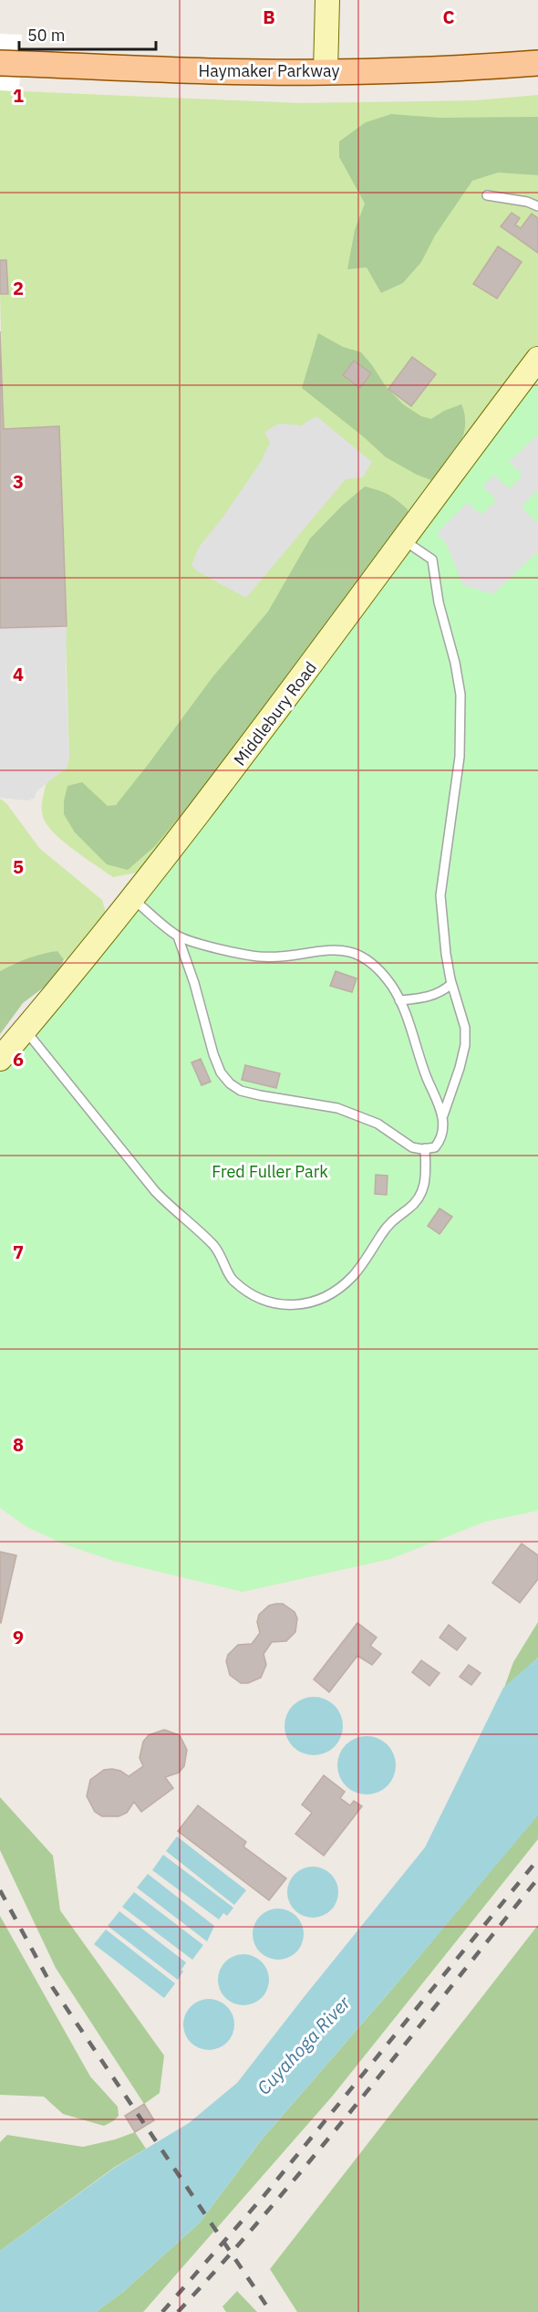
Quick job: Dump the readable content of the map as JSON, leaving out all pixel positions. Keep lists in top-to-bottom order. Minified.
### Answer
{"streets":{"main road":["Haymaker Parkway"],"street":["Middlebury Road"]},"water":["Cuyahoga River"],"parks":["Fred Fuller Park"],"scale_bar":"50 m","grid":{"columns":["B","C"],"rows":["1","2","3","4","5","6","7","8","9"]}}
